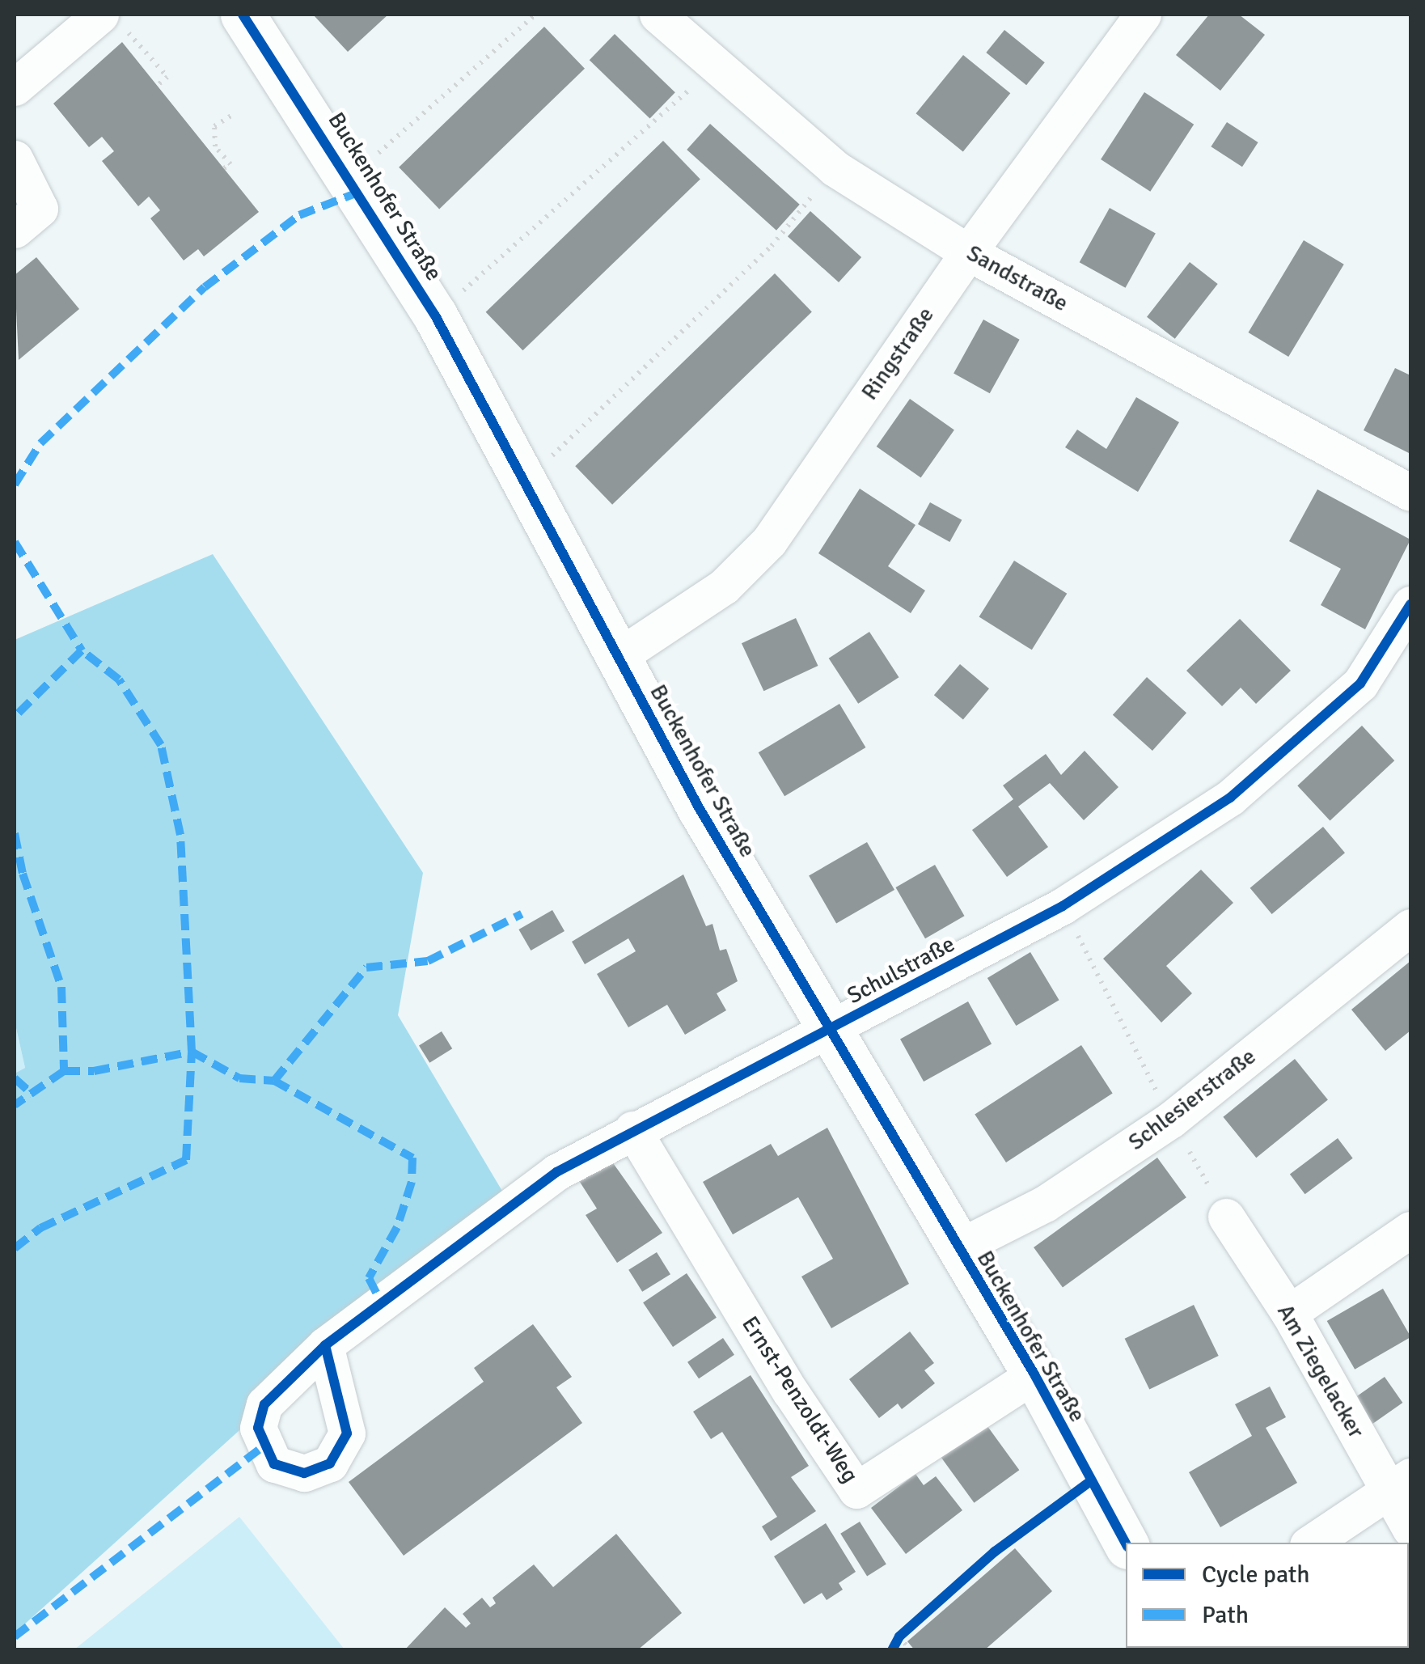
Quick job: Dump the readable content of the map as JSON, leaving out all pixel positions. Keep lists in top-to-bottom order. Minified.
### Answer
{"streets":{"street":["Buckenhofer Straße","Sandstraße","Ringstraße","Schulstraße","Schlesierstraße","Am Ziegelacker","Ernst-Penzoldt-Weg"]},"crossings":[["Buckenhofer Straße","Ringstraße"],["Buckenhofer Straße","Schulstraße"],["Buckenhofer Straße","Schlesierstraße"],["Buckenhofer Straße","Ernst-Penzoldt-Weg"],["Sandstraße","Ringstraße"],["Schulstraße","Ernst-Penzoldt-Weg"]],"legend":["Cycle path","Path"]}
